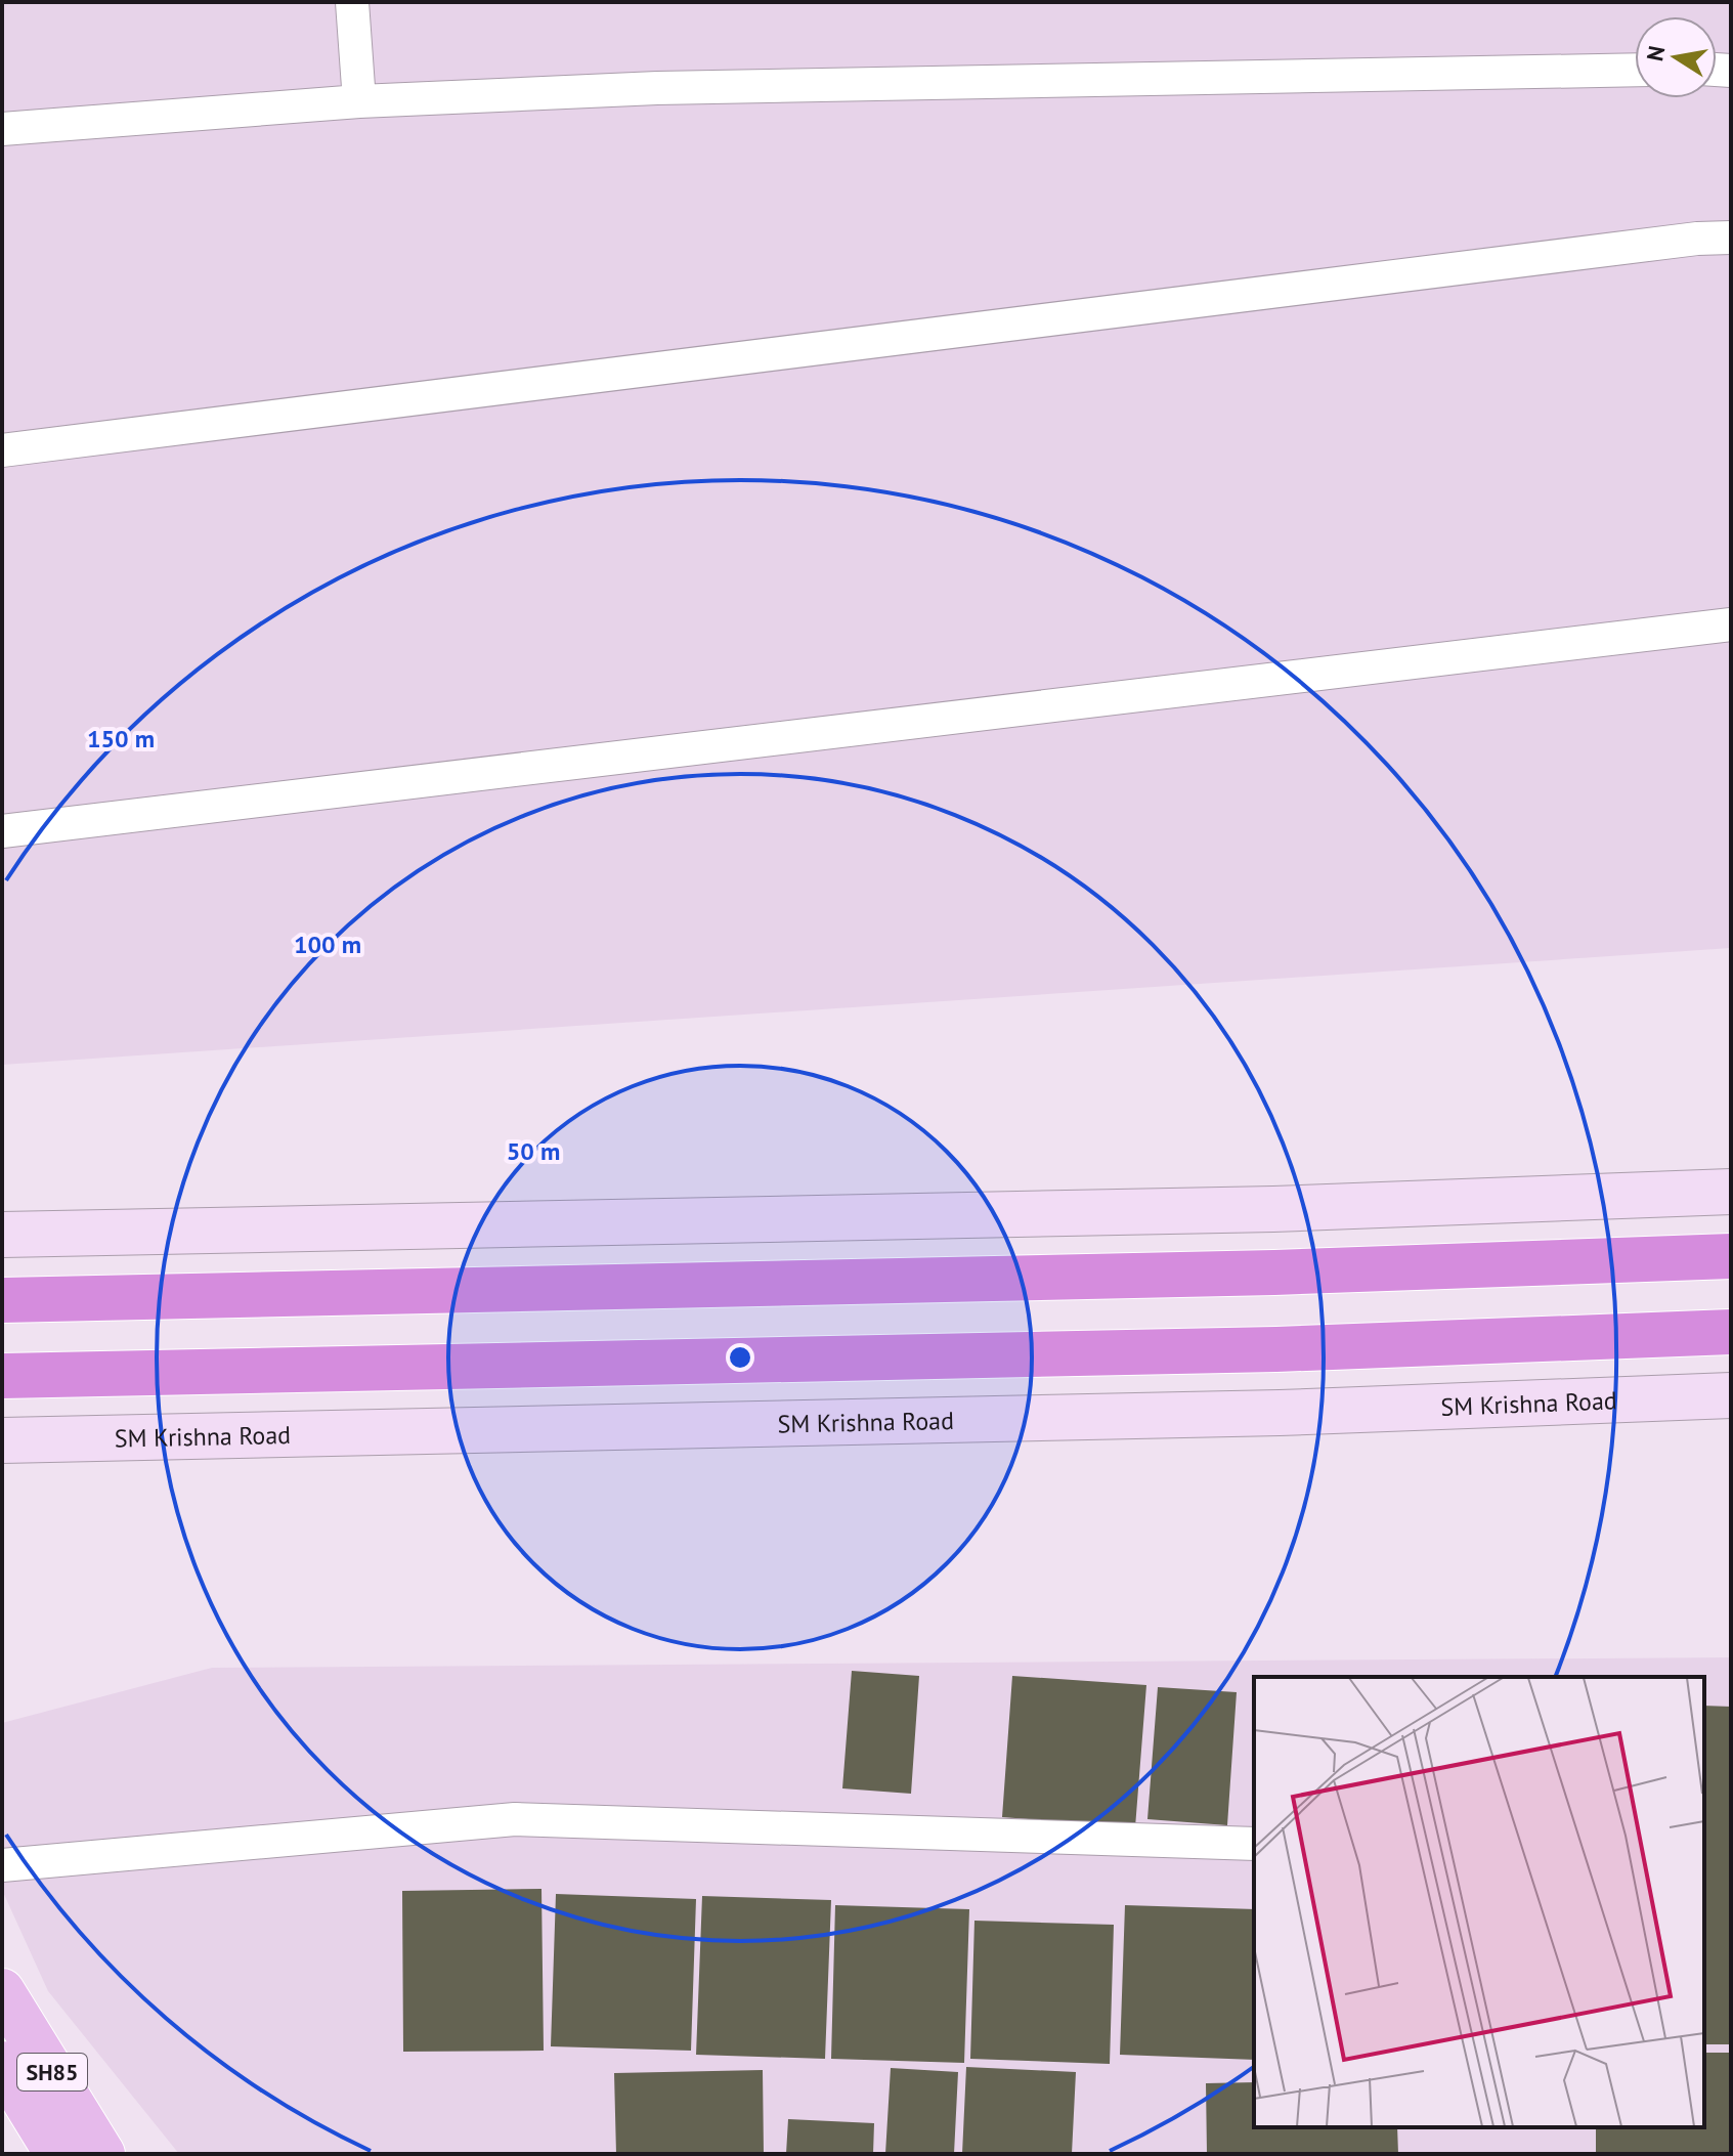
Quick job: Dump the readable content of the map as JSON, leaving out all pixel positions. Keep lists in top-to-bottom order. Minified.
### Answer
{"streets":{"main road":["SH85"],"street":["SM Krishna Road"]},"north":"left","rings":["150 m","100 m","50 m"]}
